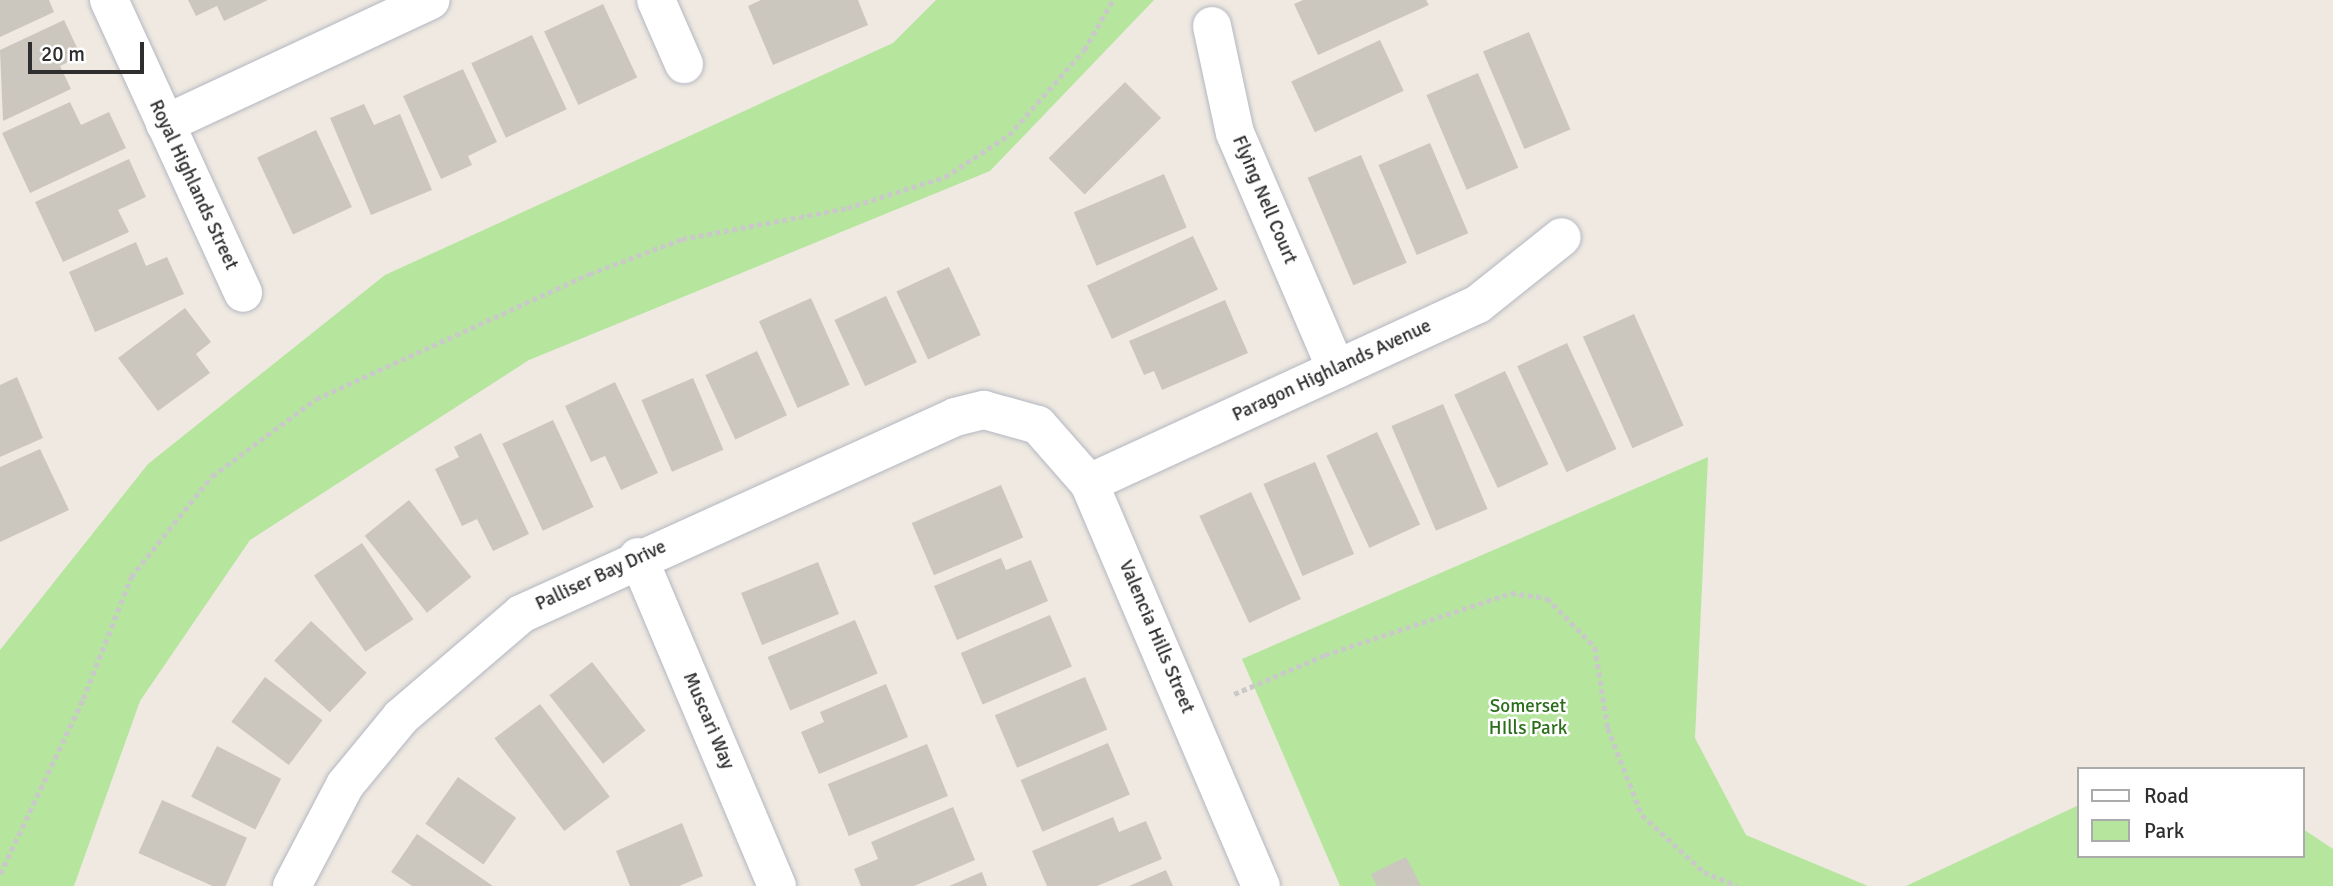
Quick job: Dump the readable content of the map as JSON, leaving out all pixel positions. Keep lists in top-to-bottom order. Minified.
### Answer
{"streets":{"street":["Royal Highlands Street","Flying Nell Court","Paragon Highlands Avenue","Palliser Bay Drive","Valencia Hills Street","Muscari Way"]},"crossings":[["Flying Nell Court","Paragon Highlands Avenue"],["Paragon Highlands Avenue","Valencia Hills Street"],["Palliser Bay Drive","Valencia Hills Street"],["Palliser Bay Drive","Muscari Way"]],"parks":["Somerset HIlls Park"],"legend":["Road","Park"],"scale_bar":"20 m"}
